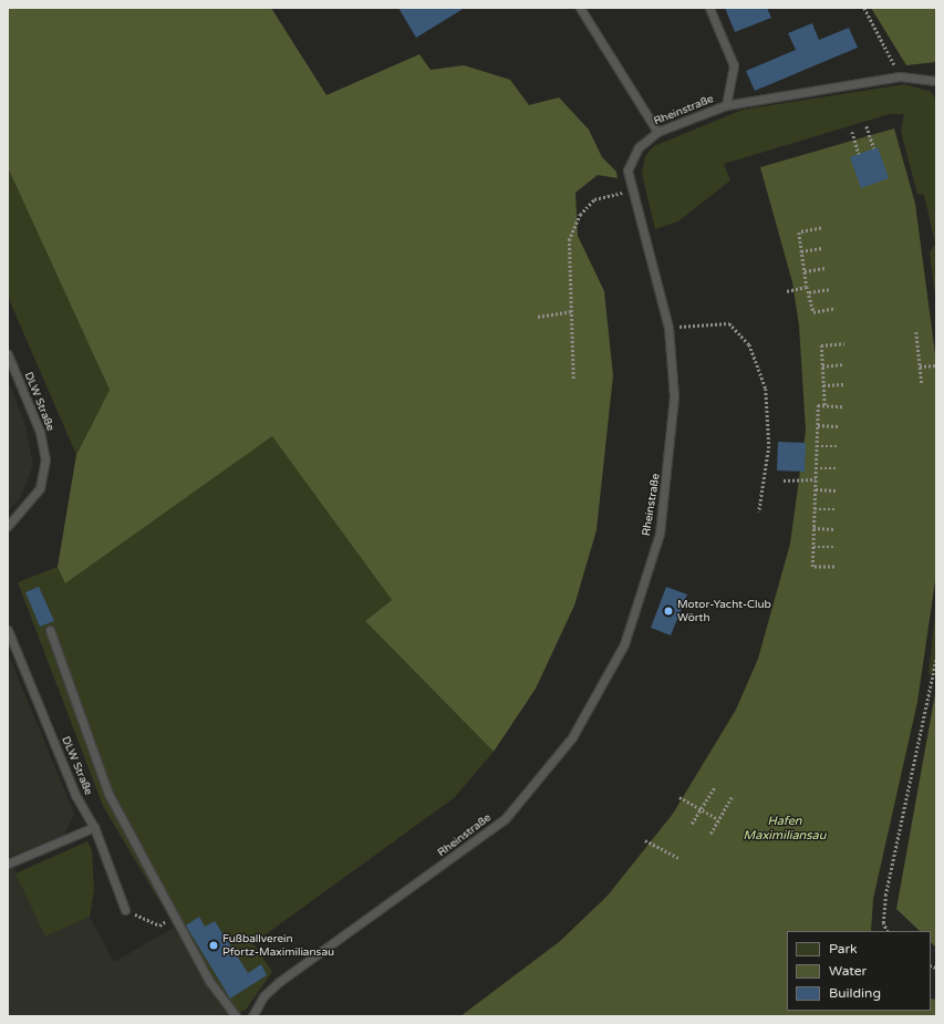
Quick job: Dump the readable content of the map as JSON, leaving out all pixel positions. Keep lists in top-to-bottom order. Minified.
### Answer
{"streets":{"lane":["Rheinstraße","DLW Straße"]},"water":["Hafen Maximiliansau"],"places":["Motor-Yacht-Club Wörth","Fußballverein Pfortz-Maximiliansau"],"legend":["Park","Water","Building"]}
